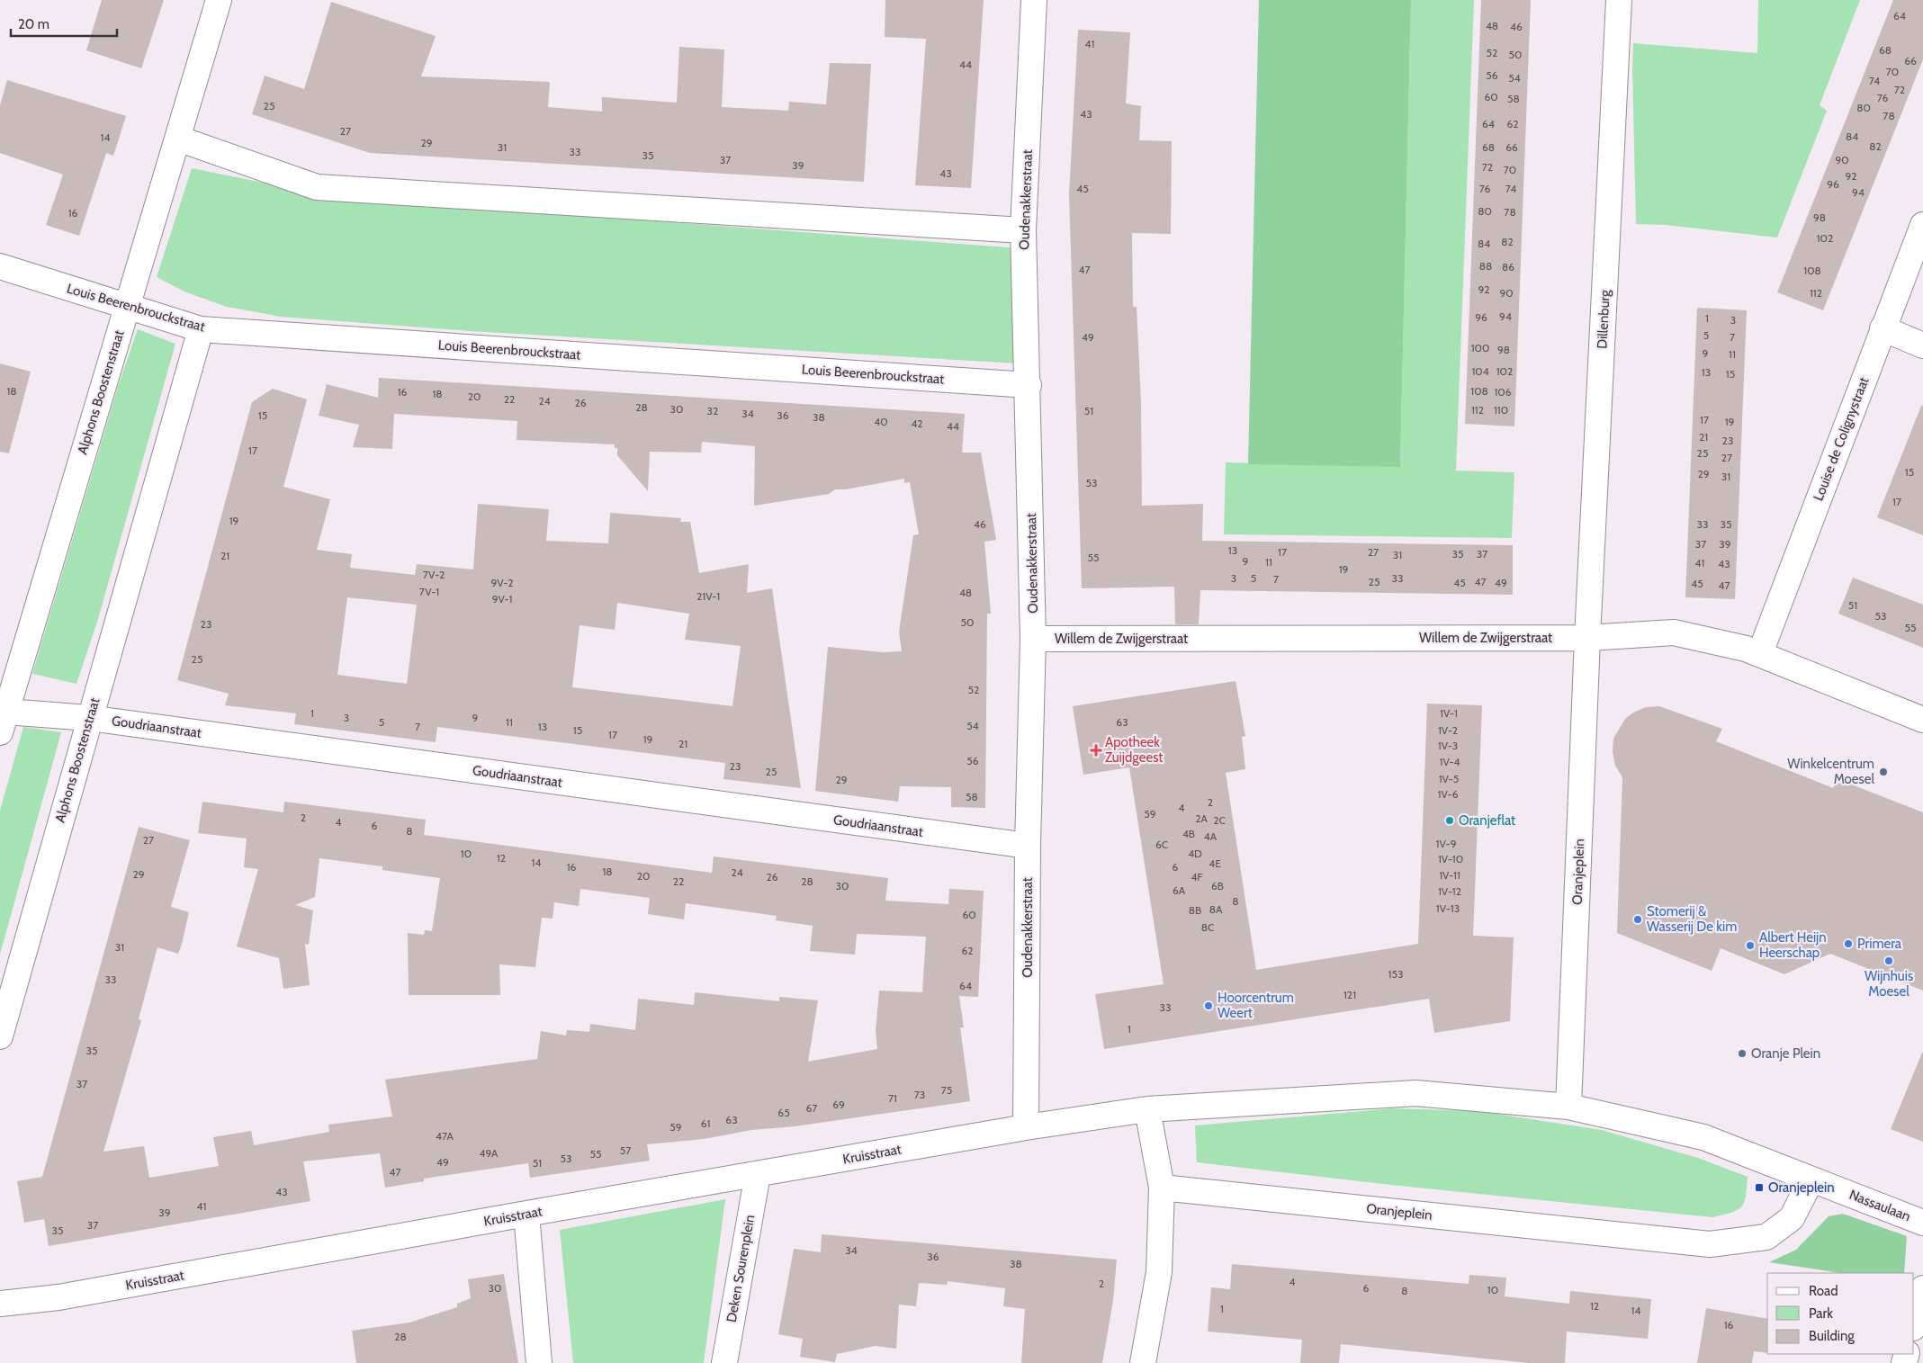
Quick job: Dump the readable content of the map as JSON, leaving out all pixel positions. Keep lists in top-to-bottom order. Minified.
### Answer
{"streets":{"street":["Oudenakkerstraat","Louis Beerenbrouckstraat","Dillenburg","Alphons Boostenstraat","Louise de Colignystraat","Willem de Zwijgerstraat","Goudriaanstraat","Oranjeplein","Kruisstraat","Nassaulaan","Deken Sourenplein"]},"crossings":[["Oudenakkerstraat","Louis Beerenbrouckstraat"],["Oudenakkerstraat","Willem de Zwijgerstraat"],["Oudenakkerstraat","Goudriaanstraat"],["Oudenakkerstraat","Kruisstraat"],["Louis Beerenbrouckstraat","Alphons Boostenstraat"],["Dillenburg","Willem de Zwijgerstraat"],["Dillenburg","Oranjeplein"],["Alphons Boostenstraat","Goudriaanstraat"],["Louise de Colignystraat","Willem de Zwijgerstraat"],["Willem de Zwijgerstraat","Oranjeplein"],["Oranjeplein","Nassaulaan"],["Kruisstraat","Deken Sourenplein"]],"places":{"health":["Apotheek Zuijdgeest"],"other":["Winkelcentrum Moesel","Oranjeflat","Stomerij & Wasserij De kim","Primera","Albert Heijn Heerschap","Wijnhuis Moesel","Hoorcentrum Weert","Oranje Plein"],"transit":["Oranjeplein"]},"house_numbers":["64","48","46","41","68","52","50","66","44","70","56","54","74","72","60","76","58","25","80","43","78","64","62","27","84","14","29","82","31","68","66","33","35","37","90","39","72","70","43","92","96","45","76","74","94","80","78","16","98","102","82","84","88","86","47","108","92","90","112","94","96","1","3","5","49","7","100","98","9","11","104","102","13","15","18","108","16","106","18","20","22","24","26","28","30","112","110","32","51","34","15","36","38","17","40","19","42","44","21","23","17","25","27","15","29","31","53","17","19","46","33","35","37","39","13","17","27","35","37","31","21","55","9","11","41","43","19","7V-2","3","5","33","7","25","47","9V-2","45","49","45","47","7V-1","48","21V-1","9V-1","51","53","50","23","55","25","52","1","1V-1","3","9","5","11","63","54","7","13","15","1V-2","17","19","21","1V-3","56","1V-4","23","25","1V-5","29","1V-6","58","2","4","59","2","2A","2C","4","6","8","4B","4A","27","1V-9","6C","10","4D","12","1V-10","14","4E","16","6","18","24","29","1V-11","20","26","4F","22","28","30","6B","6A","1V-12","8","1V-13","8A","8B","60","8C","31","62","153","33","64","121","33","1","35","37","75","73","71","69","67","65","63","61","59","47A","57","49A","55","53","49","51","47","43","41","39","37","35","34","36","38","4","2","30","6","10","8","12","1","14","16","28"],"legend":["Road","Park","Building"],"scale_bar":"20 m"}
